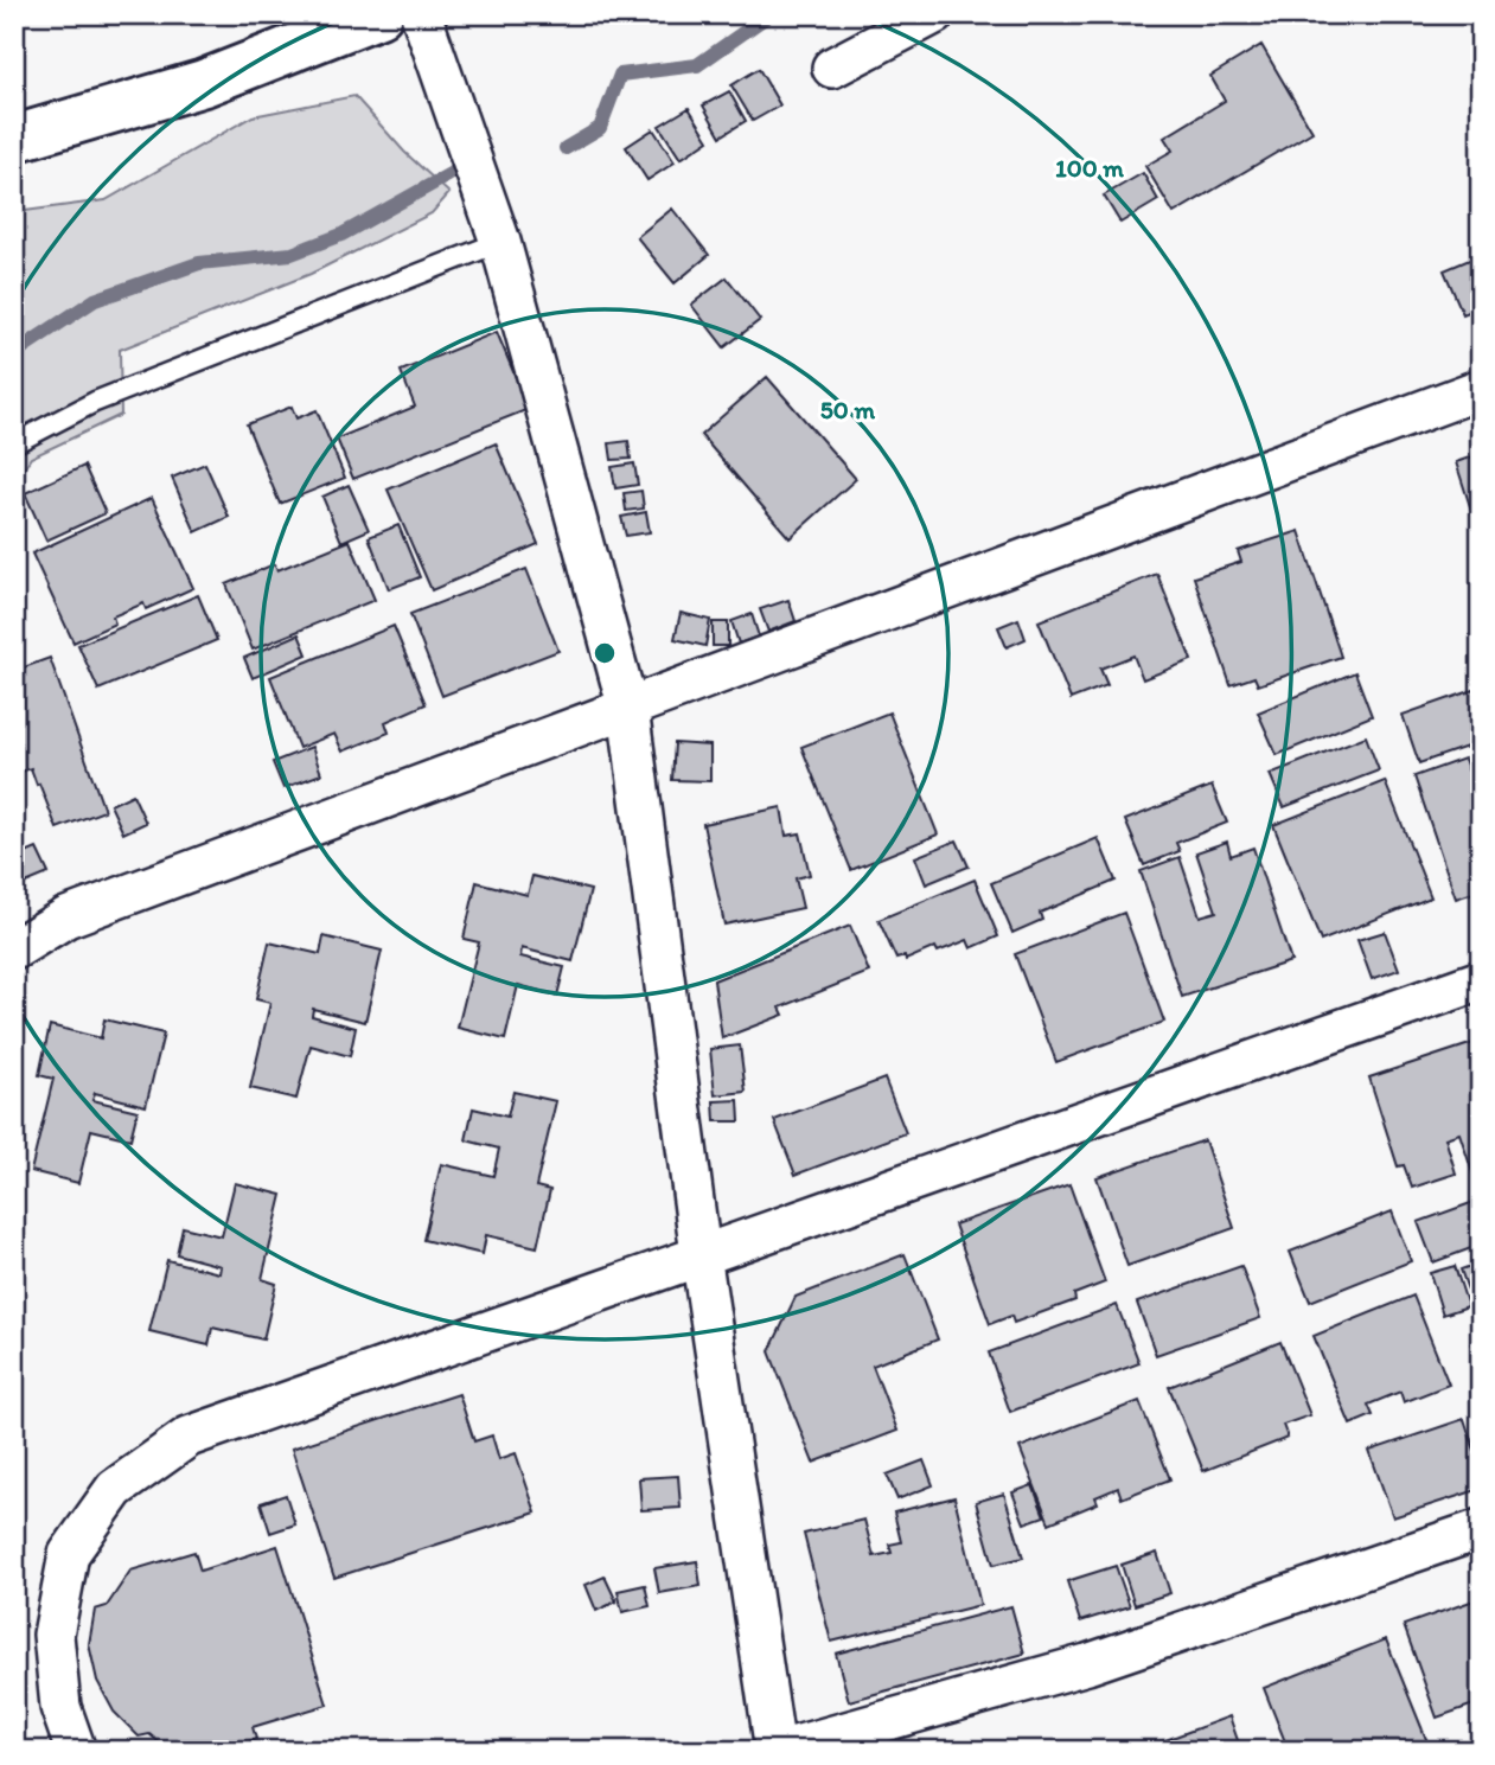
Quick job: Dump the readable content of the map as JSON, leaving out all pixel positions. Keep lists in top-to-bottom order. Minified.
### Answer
{"rings":["100 m","50 m"]}
